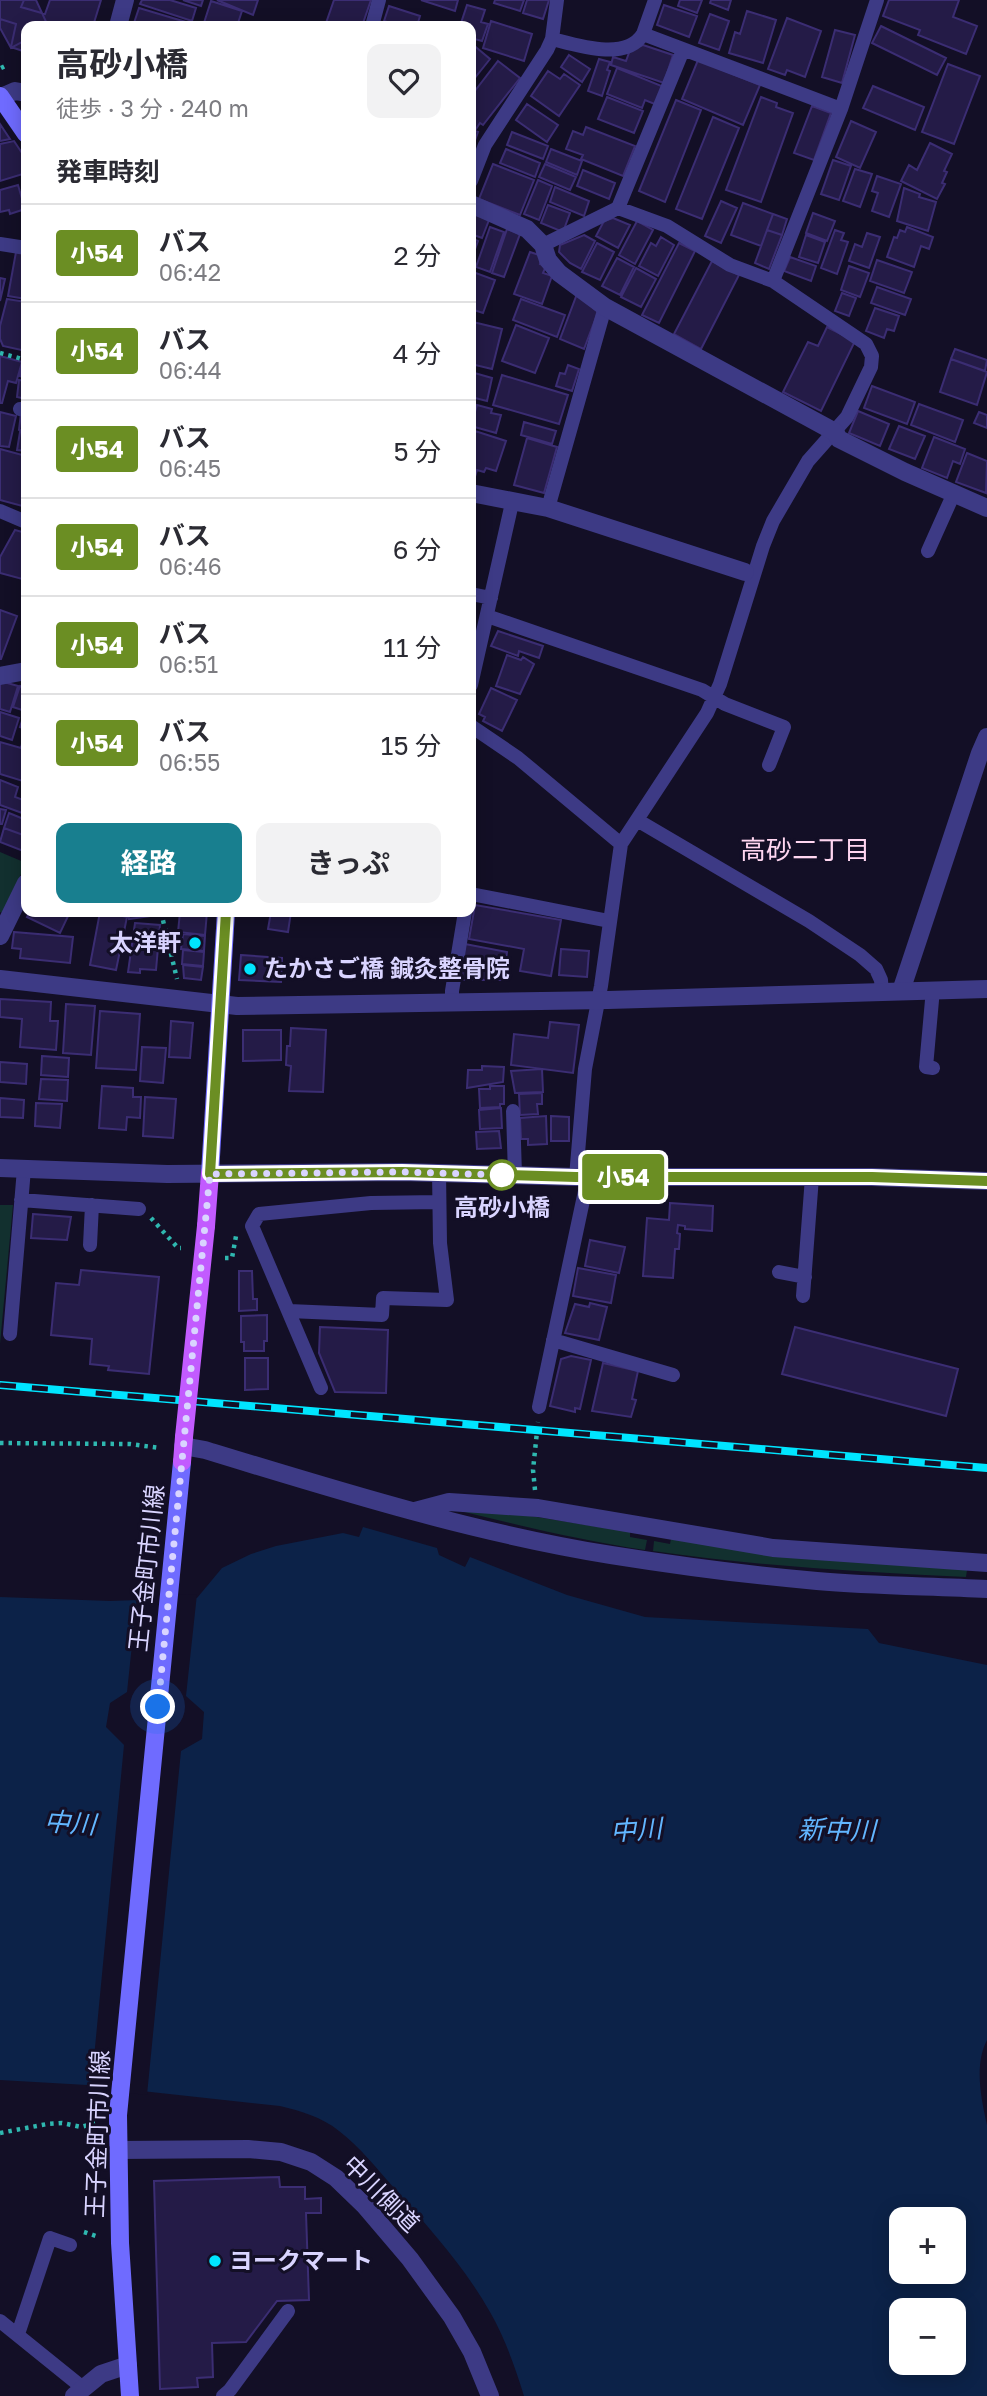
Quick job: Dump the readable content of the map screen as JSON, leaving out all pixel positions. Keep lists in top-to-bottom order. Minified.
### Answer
{"streets":{"main road":["王子金町市川線"],"street":["中川側道"]},"crossings":[["王子金町市川線","中川側道"]],"districts":["高砂二丁目"],"water":["中川","新中川"],"places":["太洋軒","たかさご橋 鍼灸整骨院","高砂小橋","ヨークマート"],"lines":["bus line 小54"],"page":{"on_map":"小54","heading":[["高砂小橋","徒歩 · 3 分 · 240 m"],"発車時刻"],"list":[{"mark":"小54","name":"バス","note":"06:42","value":"2 分"},{"mark":"小54","name":"バス","note":"06:44","value":"4 分"},{"mark":"小54","name":"バス","note":"06:45","value":"5 分"},{"mark":"小54","name":"バス","note":"06:46","value":"6 分"},{"mark":"小54","name":"バス","note":"06:51","value":"11 分"},{"mark":"小54","name":"バス","note":"06:55","value":"15 分"}],"buttons":["経路","きっぷ"],"map_buttons":["+","−"]}}
